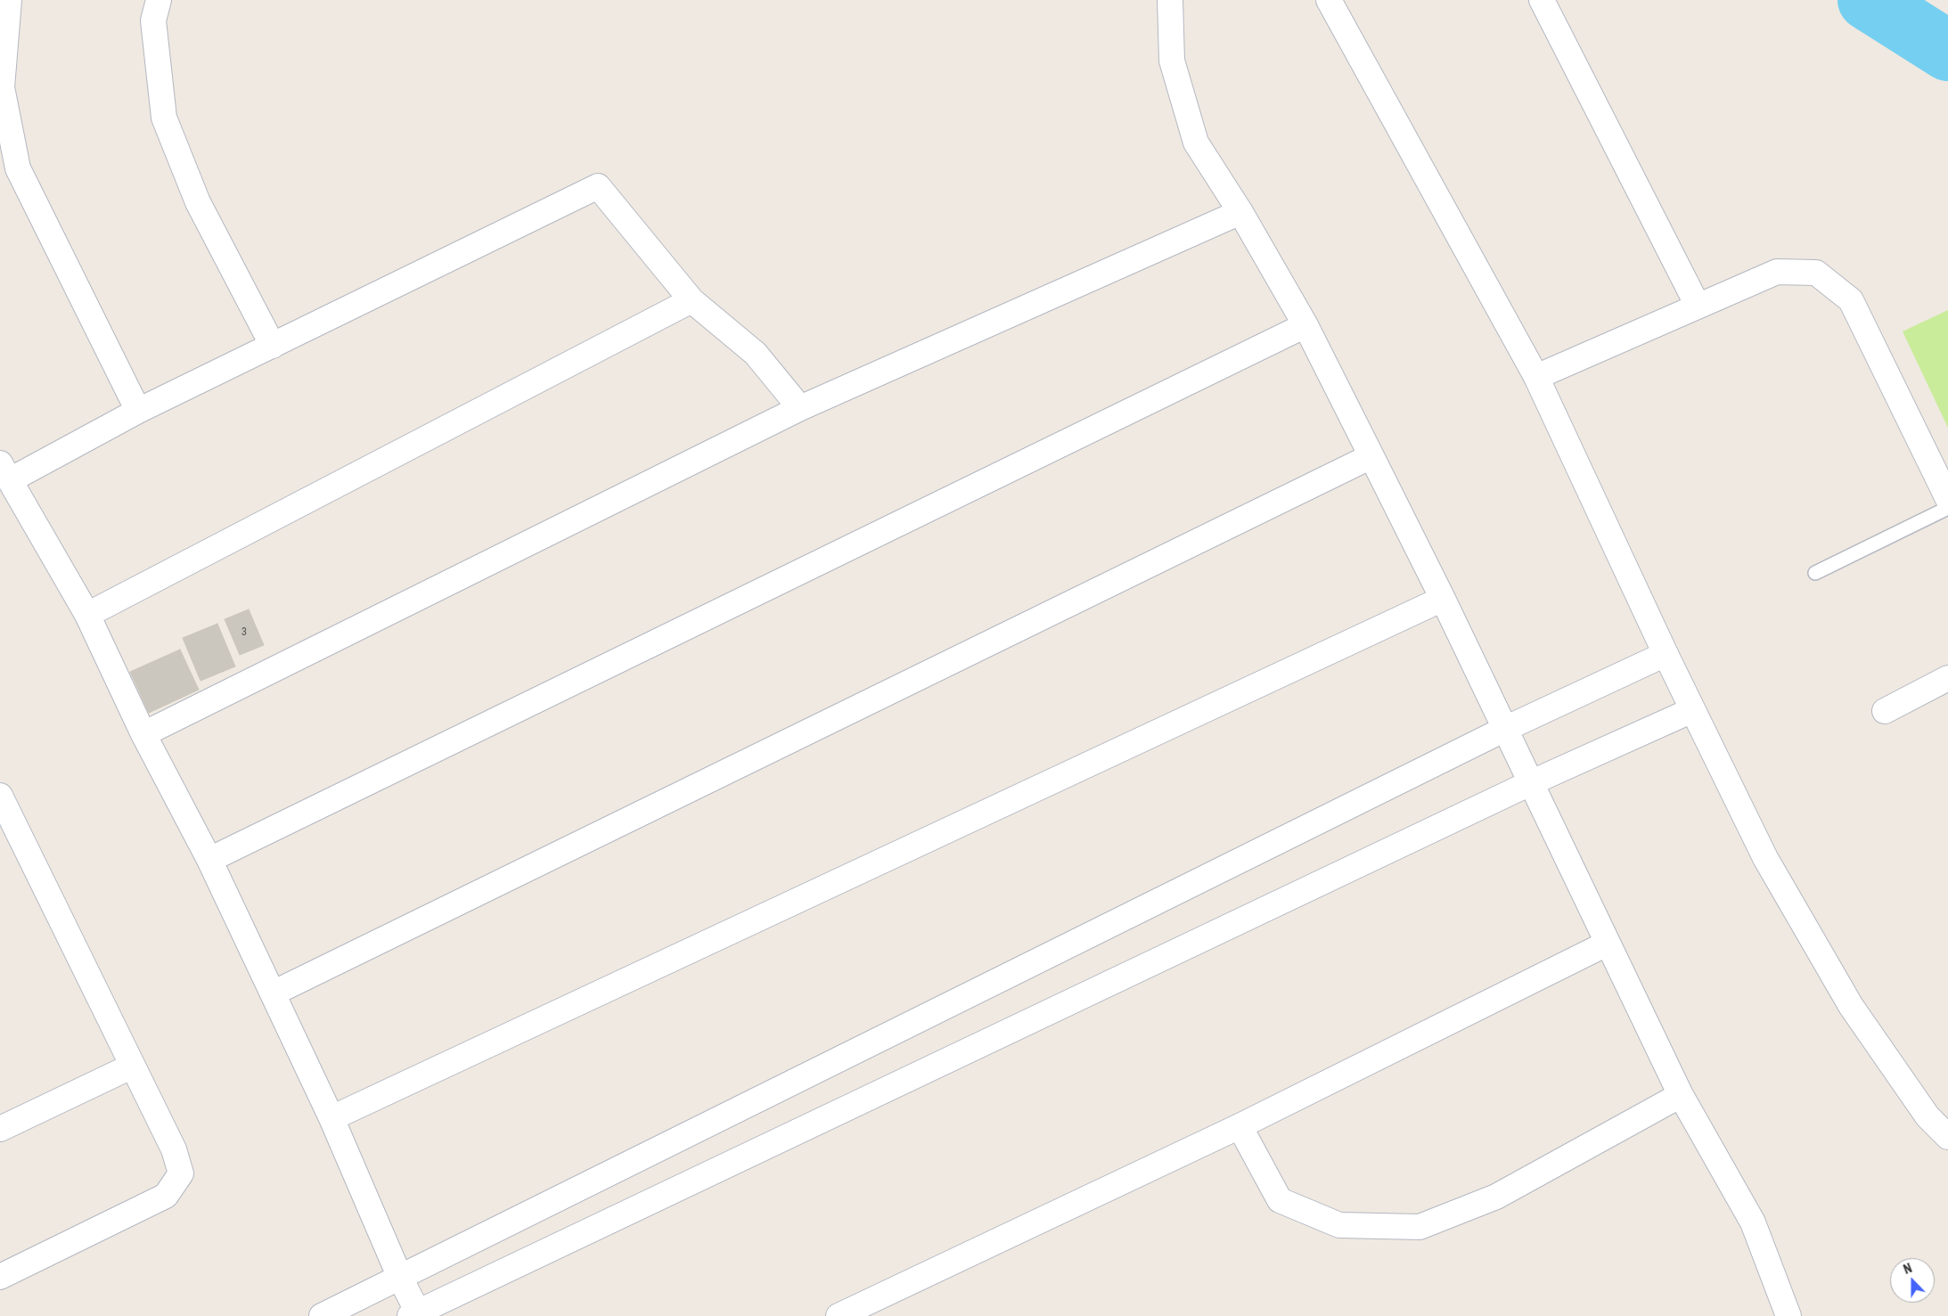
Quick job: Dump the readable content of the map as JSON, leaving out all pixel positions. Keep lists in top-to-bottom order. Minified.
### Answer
{"house_numbers":["3"],"north":"top"}
